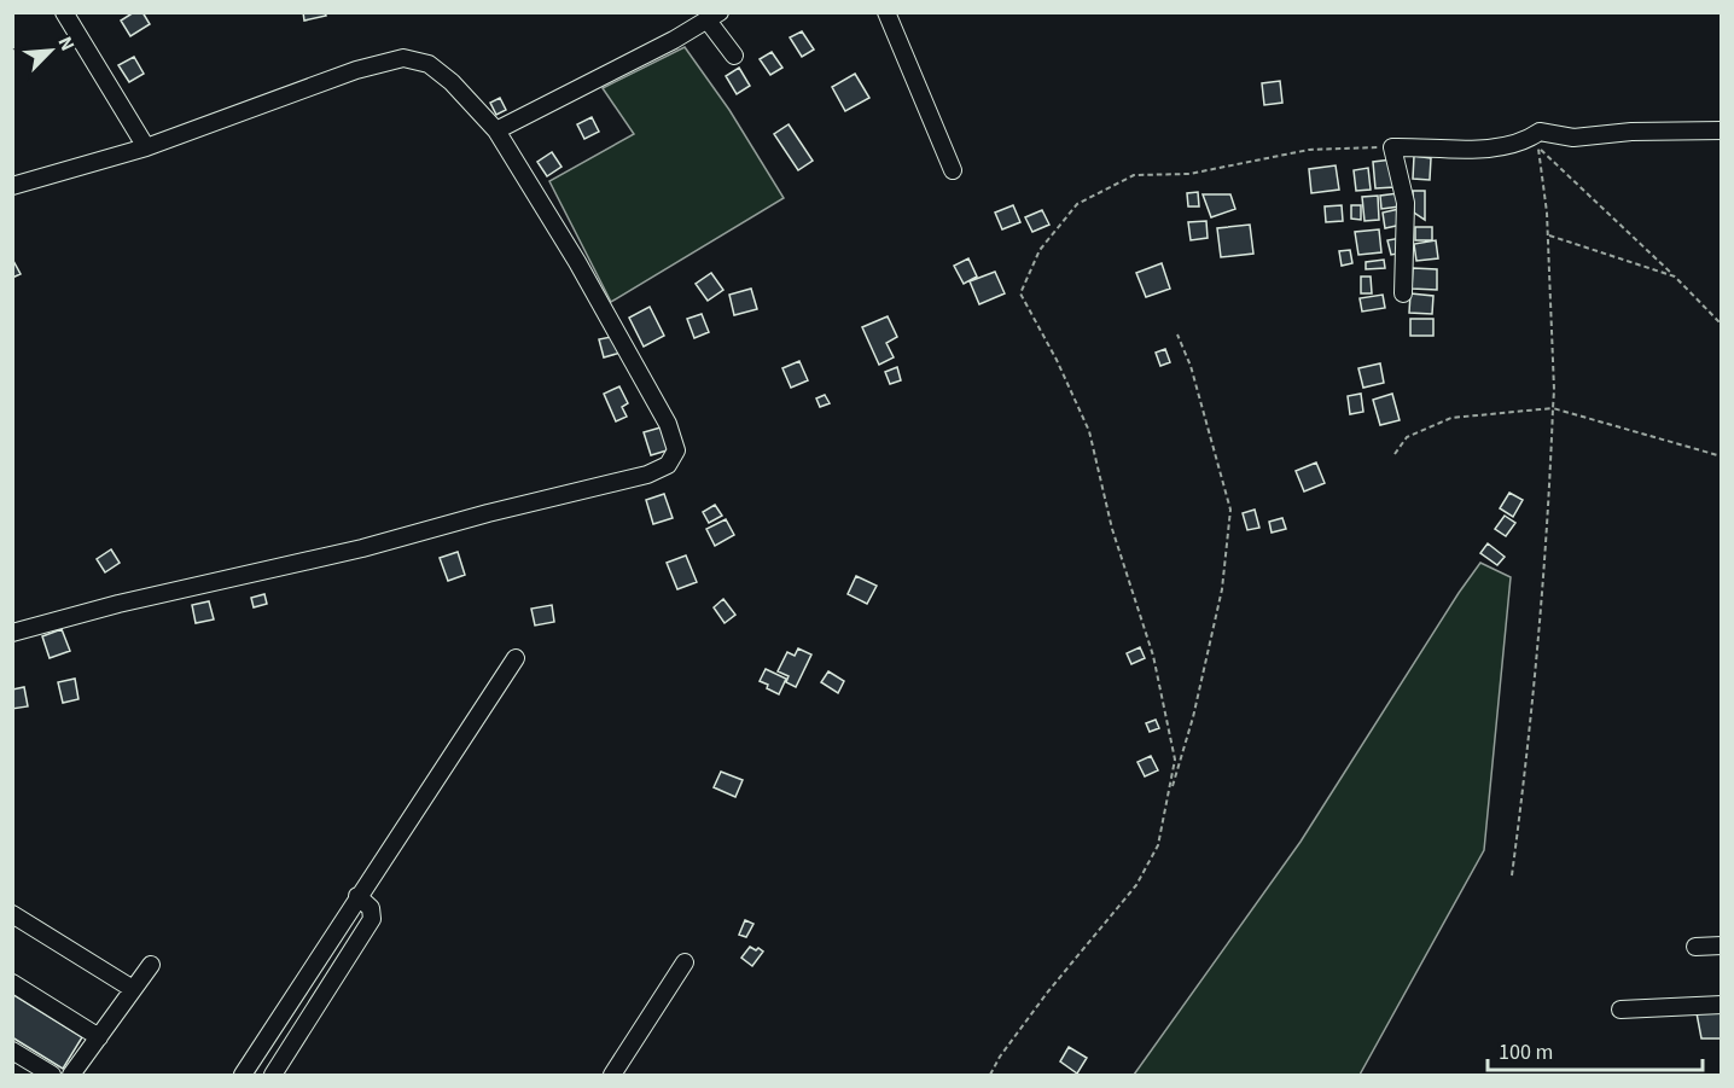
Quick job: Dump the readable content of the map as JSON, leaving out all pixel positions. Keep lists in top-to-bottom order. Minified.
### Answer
{"scale_bar":"100 m","north":"top right"}
